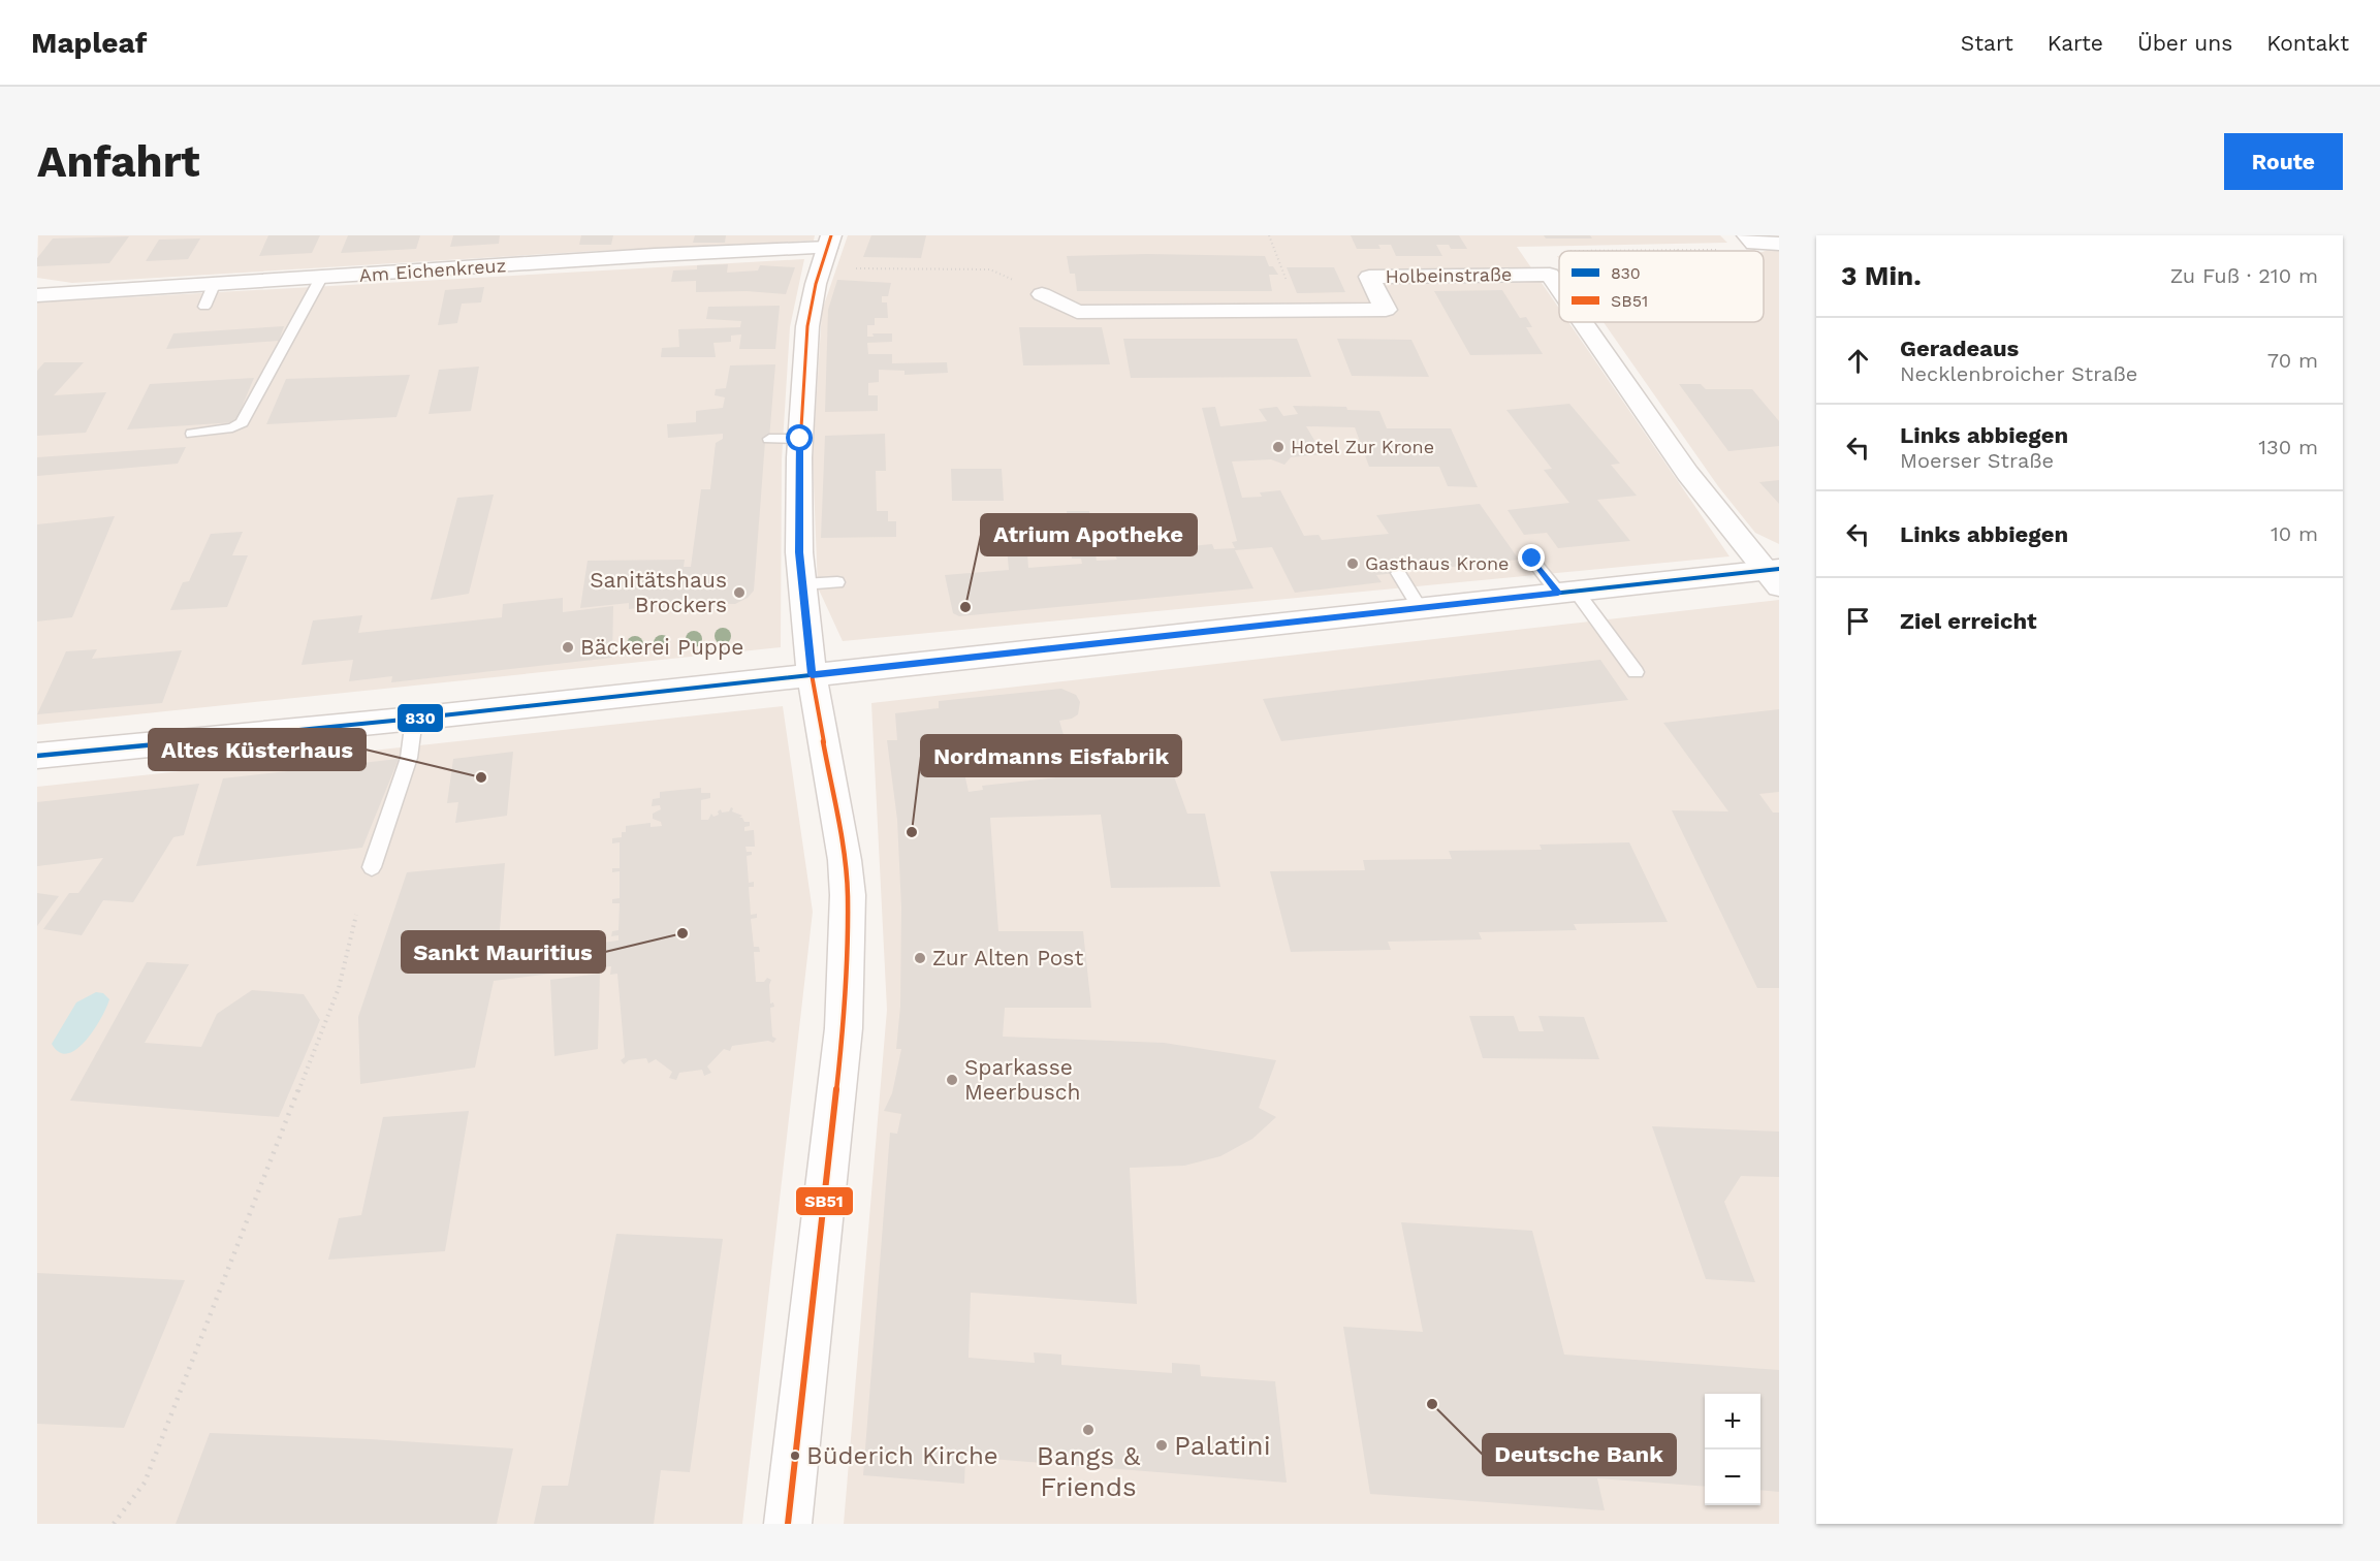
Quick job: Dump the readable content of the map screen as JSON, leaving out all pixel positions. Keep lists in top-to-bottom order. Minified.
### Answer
{"streets":{"main road":["Am Eichenkreuz","Holbeinstraße"]},"places":["Hotel Zur Krone","Gasthaus Krone","Sanitätshaus Brockers","Atrium Apotheke","Bäckerei Puppe","Altes Küsterhaus","Nordmanns Eisfabrik","Sankt Mauritius","Zur Alten Post","Sparkasse Meerbusch","Deutsche Bank","Bangs & Friends","Palatini","Büderich Kirche"],"lines":["transit line SB51","transit line 830"],"legend":["830","SB51"],"page":{"header":"Mapleaf","nav":["Start","Karte","Über uns","Kontakt"],"buttons":"Route","title":"Anfahrt","heading":["3 Min.","Zu Fuß · 210 m"],"list":[["Geradeaus","Necklenbroicher Straße","70 m"],["Links abbiegen","Moerser Straße","130 m"],["Links abbiegen","10 m"],"Ziel erreicht"],"map_buttons":["+","−"]}}
